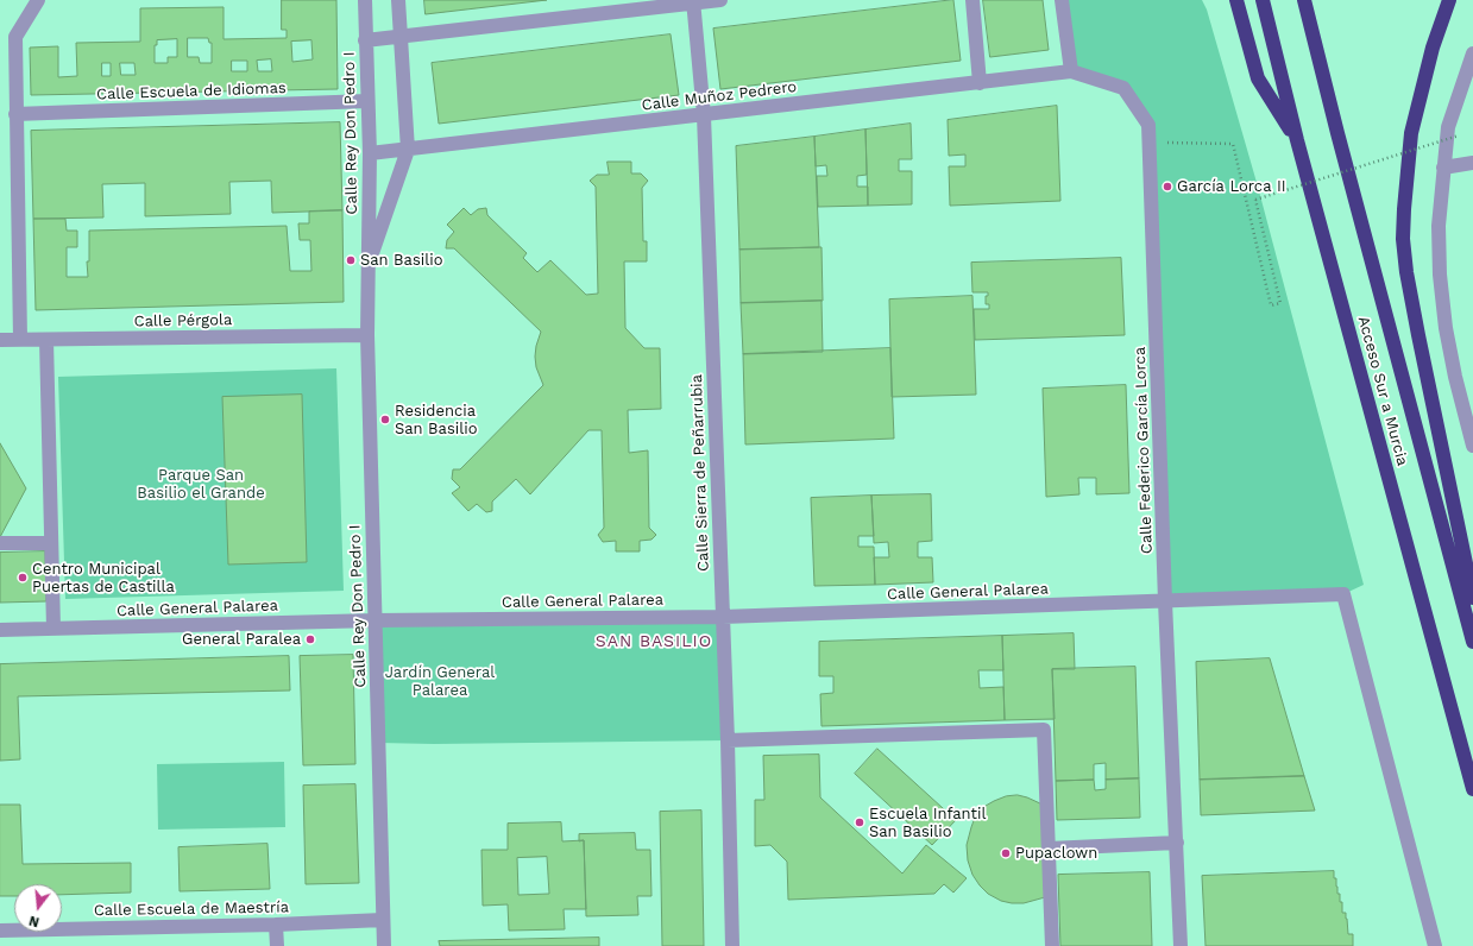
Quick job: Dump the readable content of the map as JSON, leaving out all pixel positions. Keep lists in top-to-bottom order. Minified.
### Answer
{"streets":{"highway":["Acceso Sur a Murcia"],"street":["Calle Escuela de Idiomas","Calle Muñoz Pedrero","Calle Rey Don Pedro I","Calle Pérgola","Calle Federico García Lorca","Calle Sierra de Peñarrubia","Calle General Palarea","Calle Escuela de Maestría"]},"crossings":[["Calle Escuela de Idiomas","Calle Rey Don Pedro I"],["Calle Muñoz Pedrero","Calle Rey Don Pedro I"],["Calle Muñoz Pedrero","Calle Federico García Lorca"],["Calle Muñoz Pedrero","Calle Sierra de Peñarrubia"],["Calle Rey Don Pedro I","Calle Pérgola"],["Calle Rey Don Pedro I","Calle General Palarea"],["Calle Rey Don Pedro I","Calle Escuela de Maestría"],["Calle Federico García Lorca","Calle General Palarea"],["Calle Sierra de Peñarrubia","Calle General Palarea"]],"districts":["SAN BASILIO"],"parks":["Parque San Basilio el Grande","Jardín General Palarea"],"places":["García Lorca II","San Basilio","Residencia San Basilio","Centro Municipal Puertas de Castilla","General Paralea","Escuela Infantil San Basilio","Pupaclown"],"north":"bottom"}
